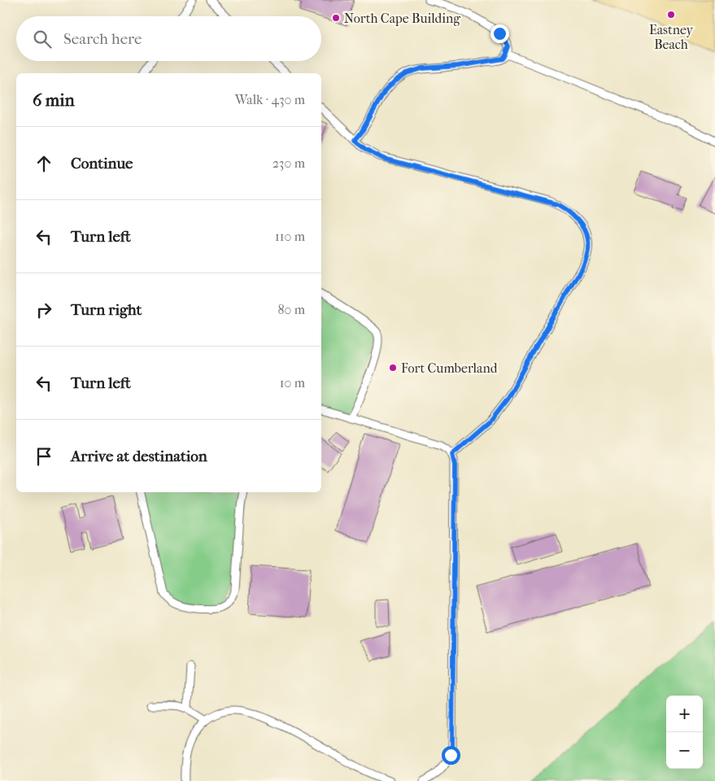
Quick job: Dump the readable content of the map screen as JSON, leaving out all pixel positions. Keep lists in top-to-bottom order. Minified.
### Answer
{"places":["Eastney Beach","North Cape Building","Fort Cumberland"],"page":{"search":"Search here","heading":["6 min","Walk · 430 m"],"list":[["Continue","230 m"],["Turn left","110 m"],["Turn right","80 m"],["Turn left","10 m"],"Arrive at destination"],"map_buttons":["+","−"]}}
